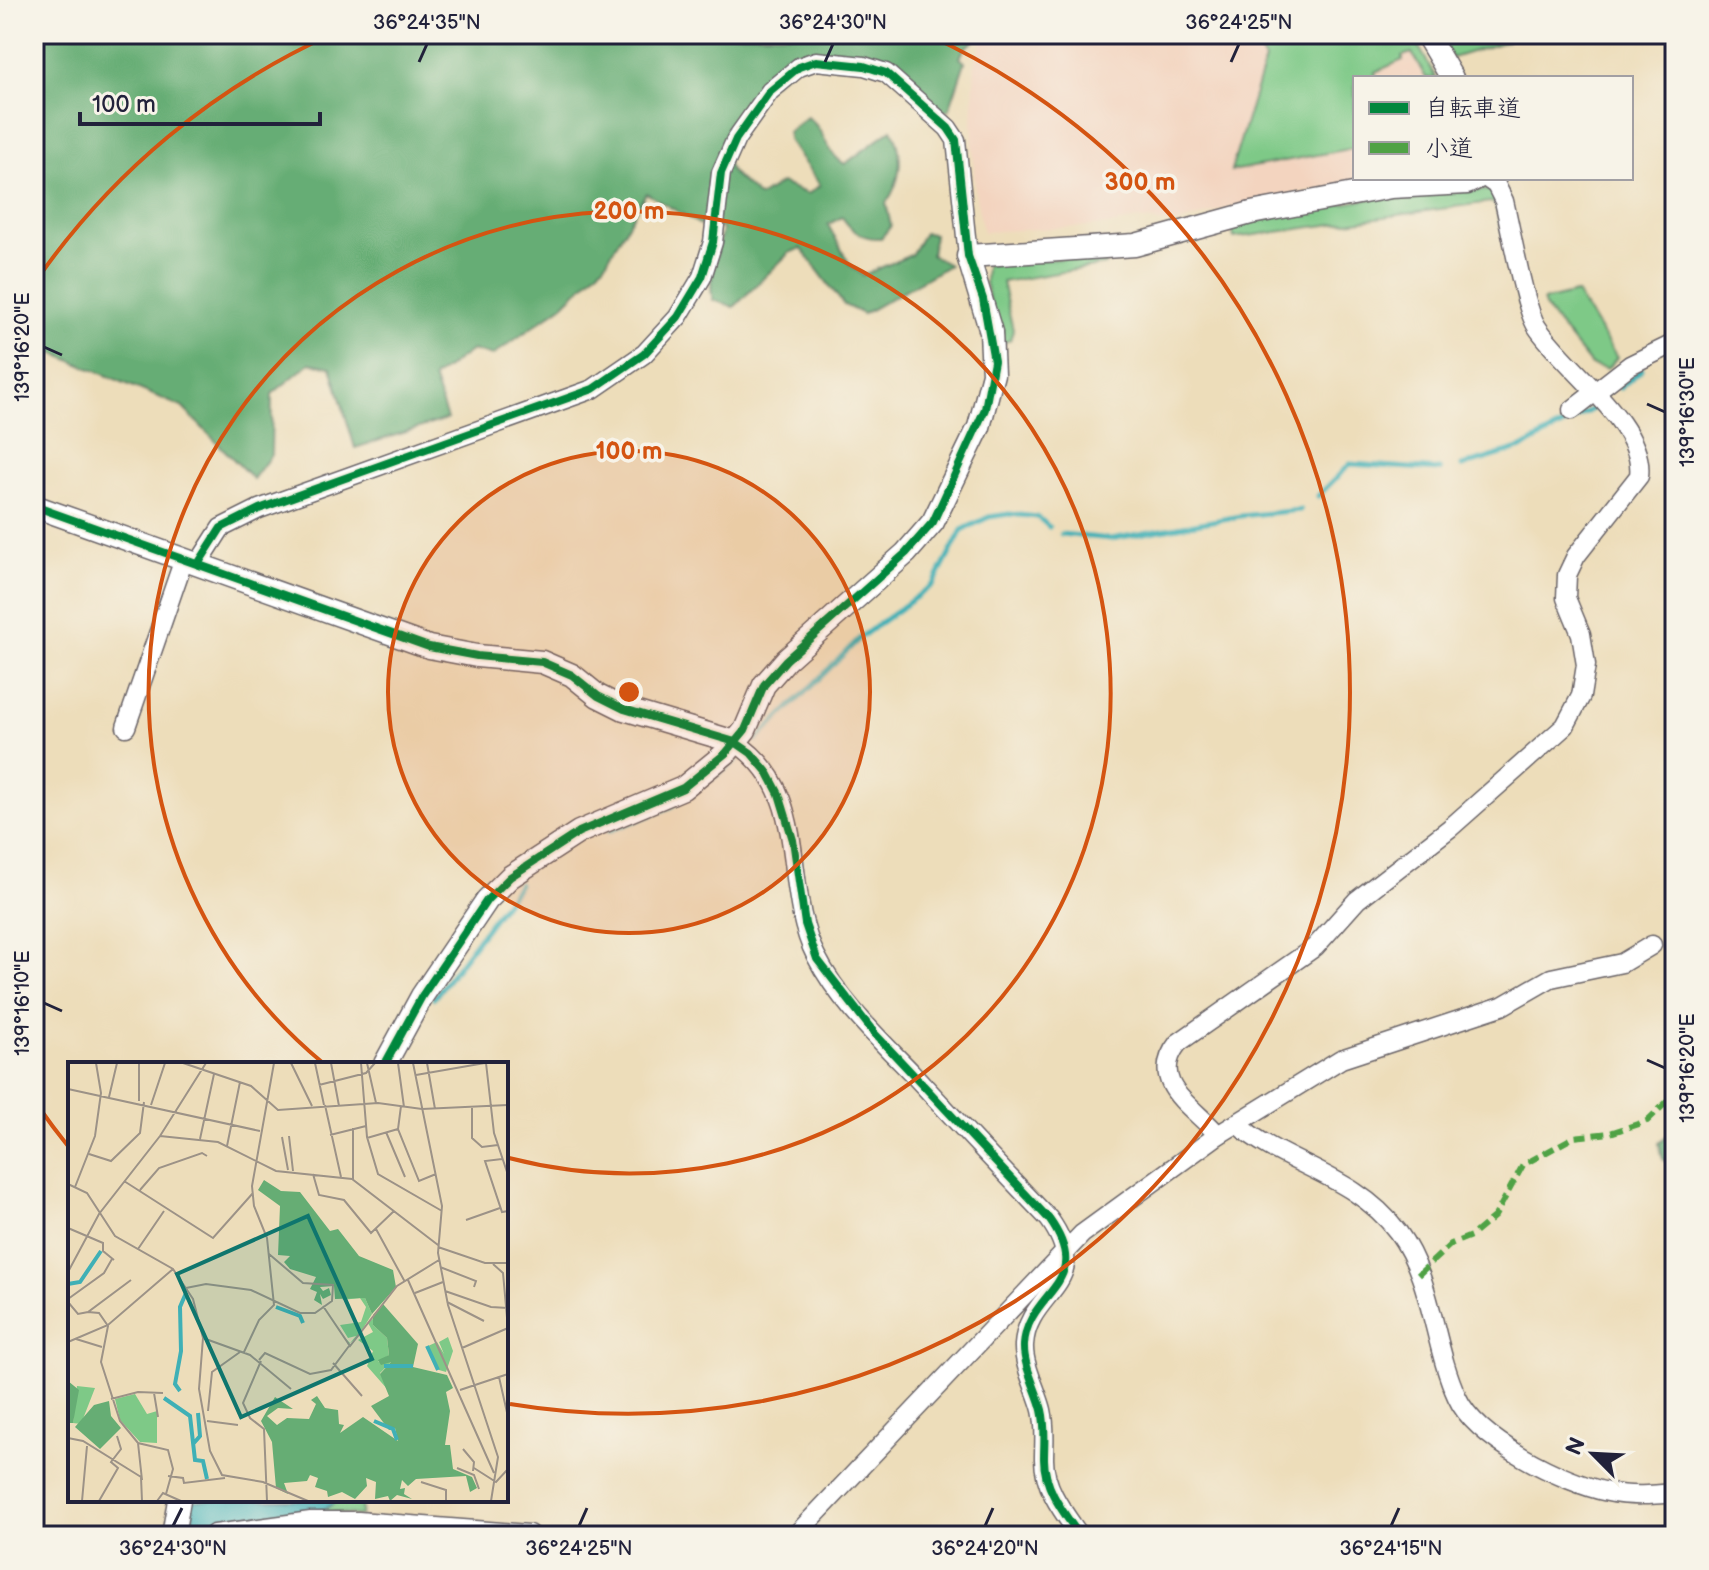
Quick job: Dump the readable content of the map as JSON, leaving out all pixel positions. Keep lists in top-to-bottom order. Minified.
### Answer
{"legend":["自転車道","小道"],"scale_bar":"100 m","north":"top left","coordinates":["36°24'35\"N","36°24'30\"N","36°24'25\"N","139°16'20\"E","139°16'30\"E","139°16'10\"E","36°24'20\"N","36°24'15\"N"],"rings":["300 m","200 m","100 m"]}
